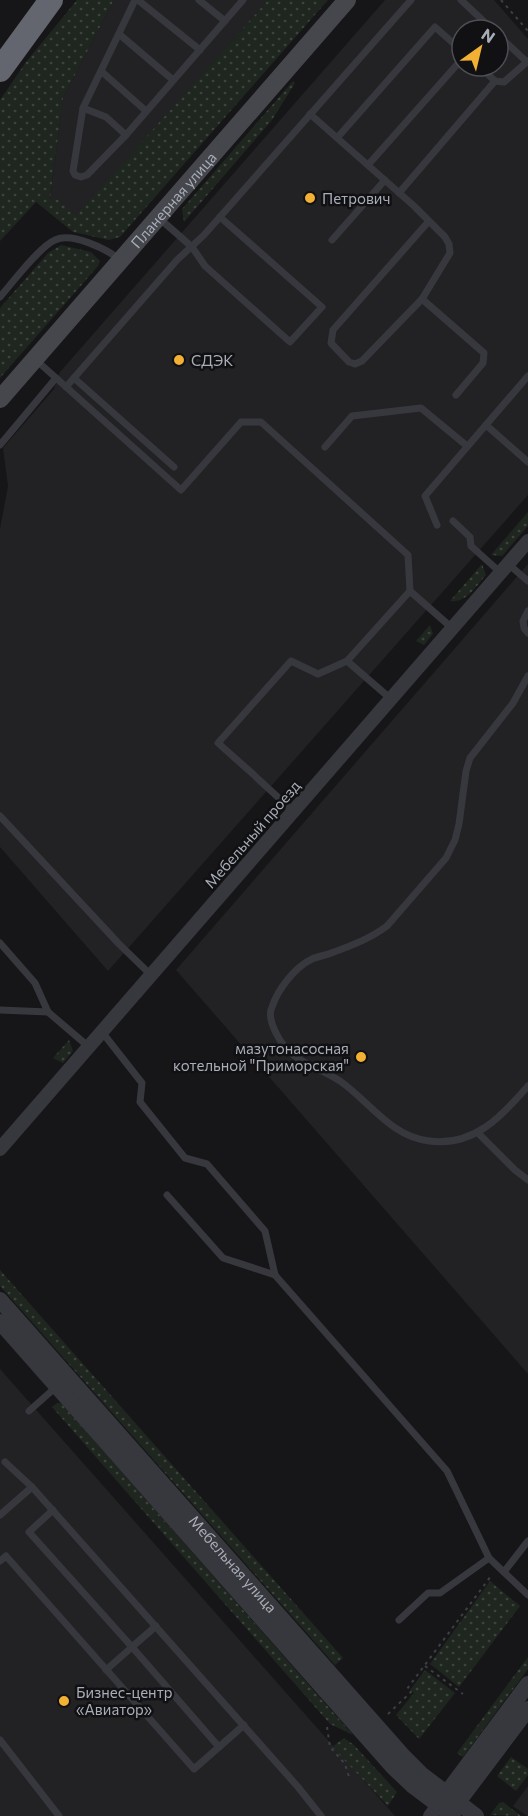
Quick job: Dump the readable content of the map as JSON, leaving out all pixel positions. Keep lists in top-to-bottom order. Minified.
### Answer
{"streets":{"main road":["Планерная улица"],"street":["Мебельный проезд","Мебельная улица"]},"places":["Петрович","СДЭК","мазутонасосная котельной \"Приморская\"","Бизнес-центр «Авиатор»"],"north":"top right"}
